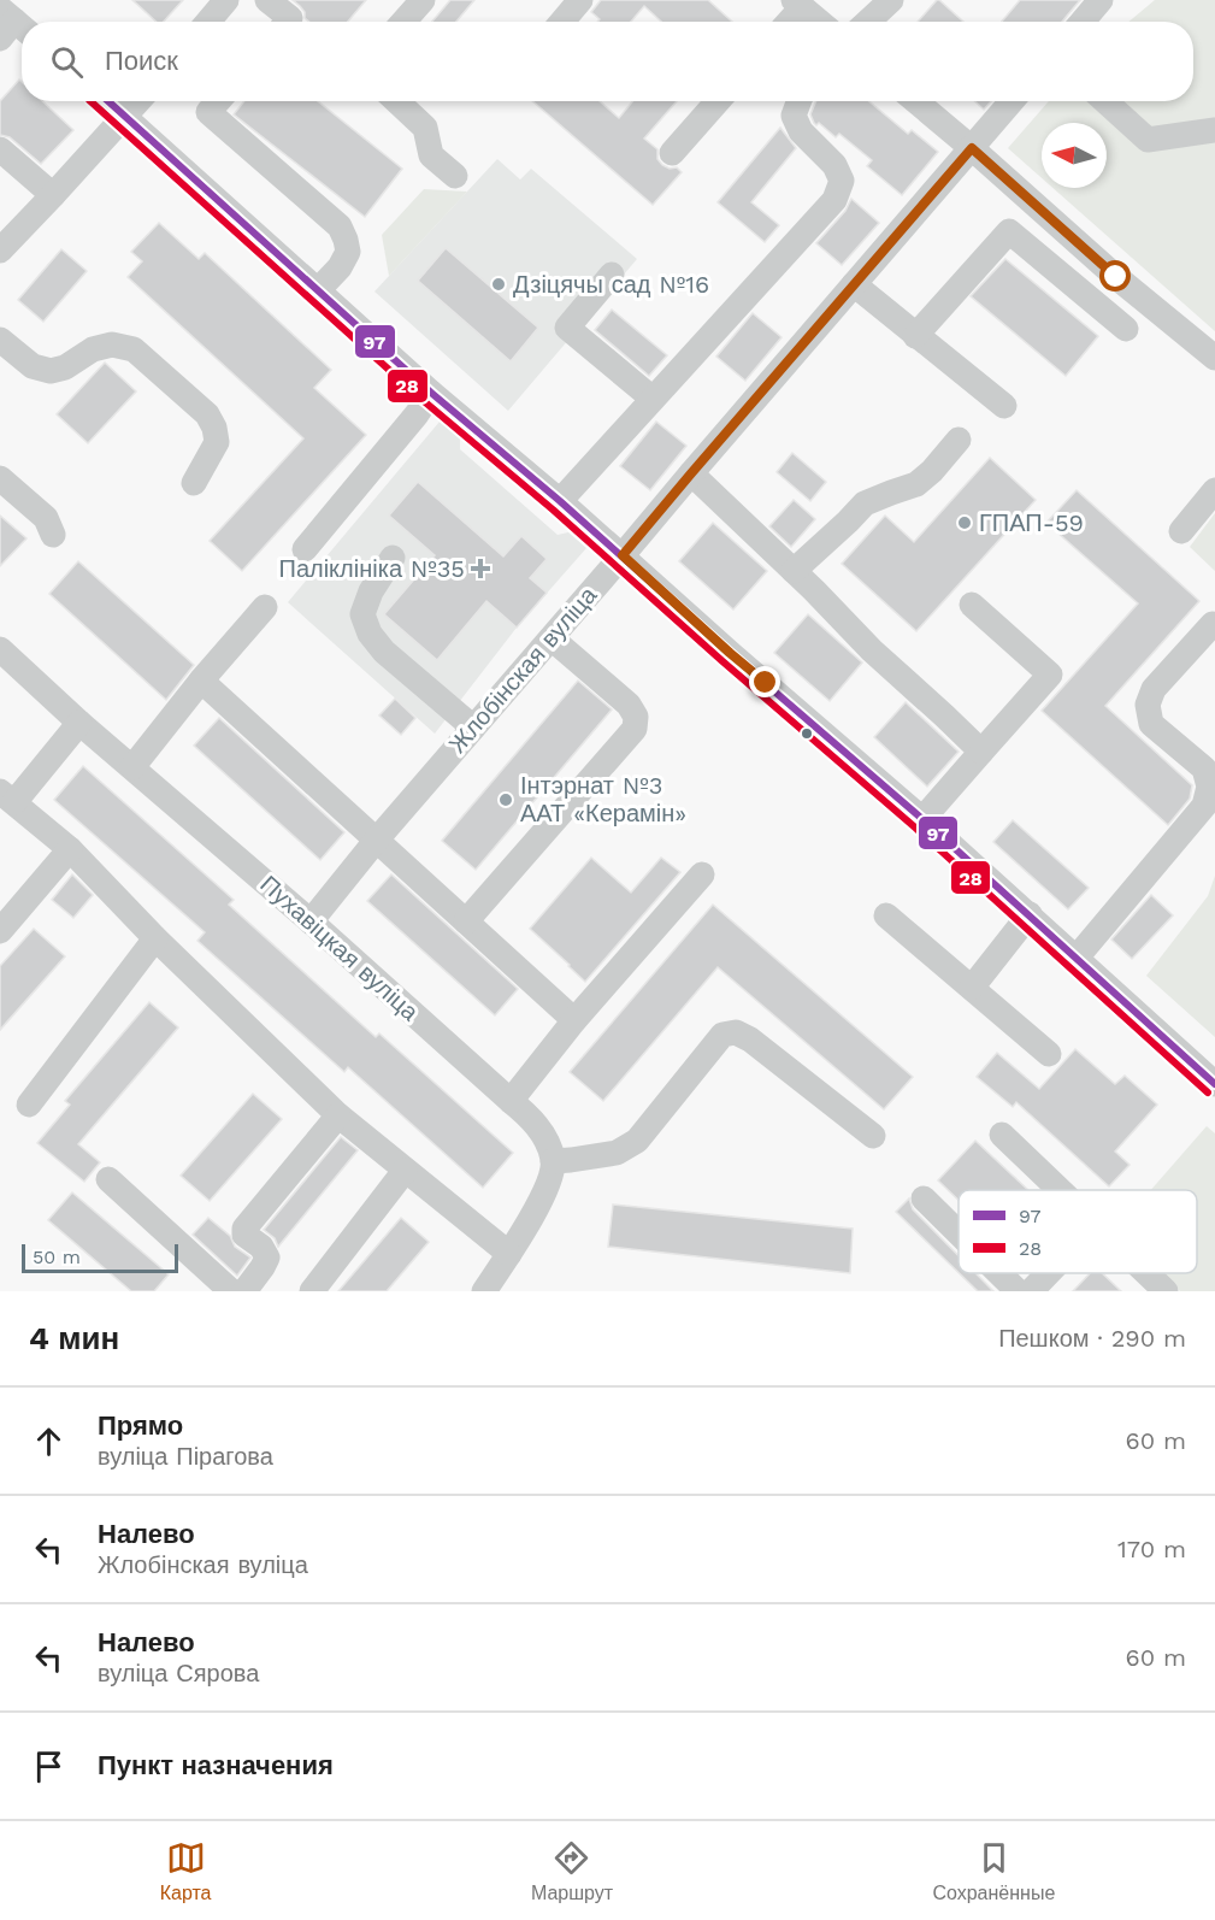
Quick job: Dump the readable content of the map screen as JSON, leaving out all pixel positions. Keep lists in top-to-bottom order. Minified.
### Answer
{"streets":{"street":["Жлобінская вуліца","Пухавіцкая вуліца"]},"crossings":[["Жлобінская вуліца","Пухавіцкая вуліца"]],"places":{"other":["Дзіцячы сад №16","ГПАП-59","Інтэрнат №3 ААТ «Керамін»"],"health":["Паліклініка №35"]},"lines":["transit line 97","transit line 28"],"legend":["97","28"],"scale_bar":"50 m","north":"left","page":{"search":"Поиск","scale":"50 m","heading":["4 мин","Пешком · 290 m"],"list":[["Прямо","вуліца Пірагова","60 m"],["Налево","Жлобінская вуліца","170 m"],["Налево","вуліца Сярова","60 m"],"Пункт назначения"],"nav":["Карта","Маршрут","Сохранённые"]}}
